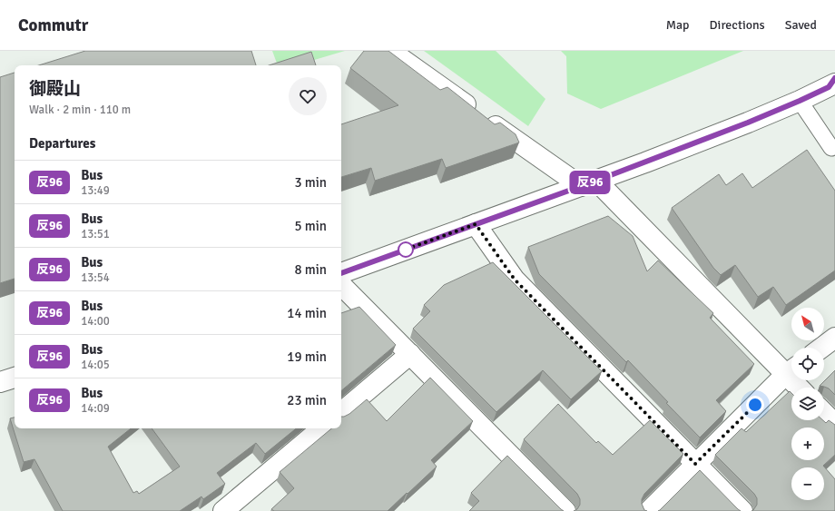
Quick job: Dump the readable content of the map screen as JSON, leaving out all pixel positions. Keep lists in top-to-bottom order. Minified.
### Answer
{"lines":["bus line 反96"],"north":"top left","page":{"header":"Commutr","nav":["Map","Directions","Saved"],"on_map":"反96","heading":[["御殿山","Walk · 2 min · 110 m"],"Departures"],"list":[{"mark":"反96","name":"Bus","note":"13:49","value":"3 min"},{"mark":"反96","name":"Bus","note":"13:51","value":"5 min"},{"mark":"反96","name":"Bus","note":"13:54","value":"8 min"},{"mark":"反96","name":"Bus","note":"14:00","value":"14 min"},{"mark":"反96","name":"Bus","note":"14:05","value":"19 min"},{"mark":"反96","name":"Bus","note":"14:09","value":"23 min"}],"map_buttons":["+","−"]}}
